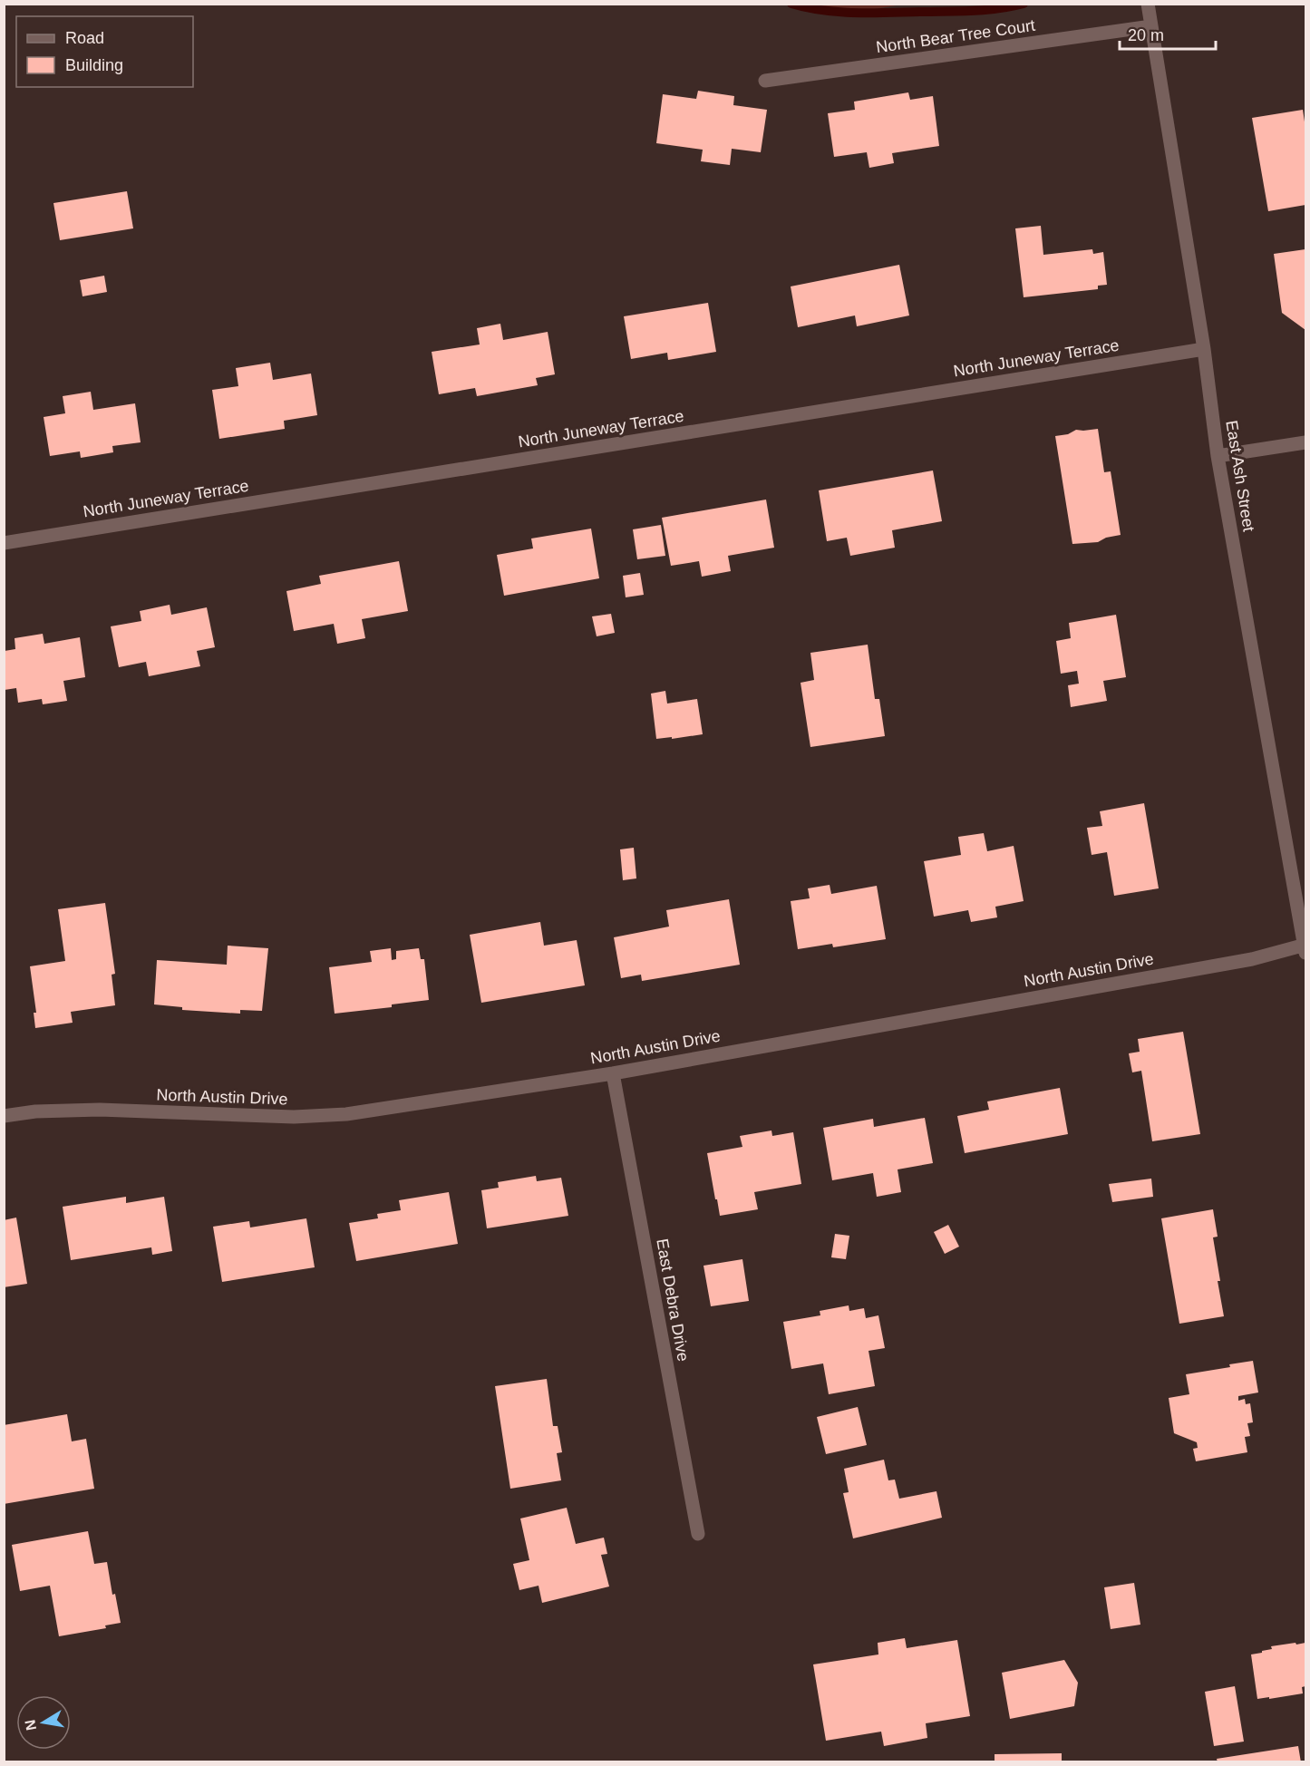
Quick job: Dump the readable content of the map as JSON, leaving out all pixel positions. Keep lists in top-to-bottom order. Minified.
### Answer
{"streets":{"street":["North Bear Tree Court","North Juneway Terrace","East Ash Street","North Austin Drive","East Debra Drive"]},"crossings":[["North Bear Tree Court","East Ash Street"],["North Juneway Terrace","East Ash Street"],["East Ash Street","North Austin Drive"],["North Austin Drive","East Debra Drive"]],"legend":["Road","Building"],"scale_bar":"20 m","north":"left"}
